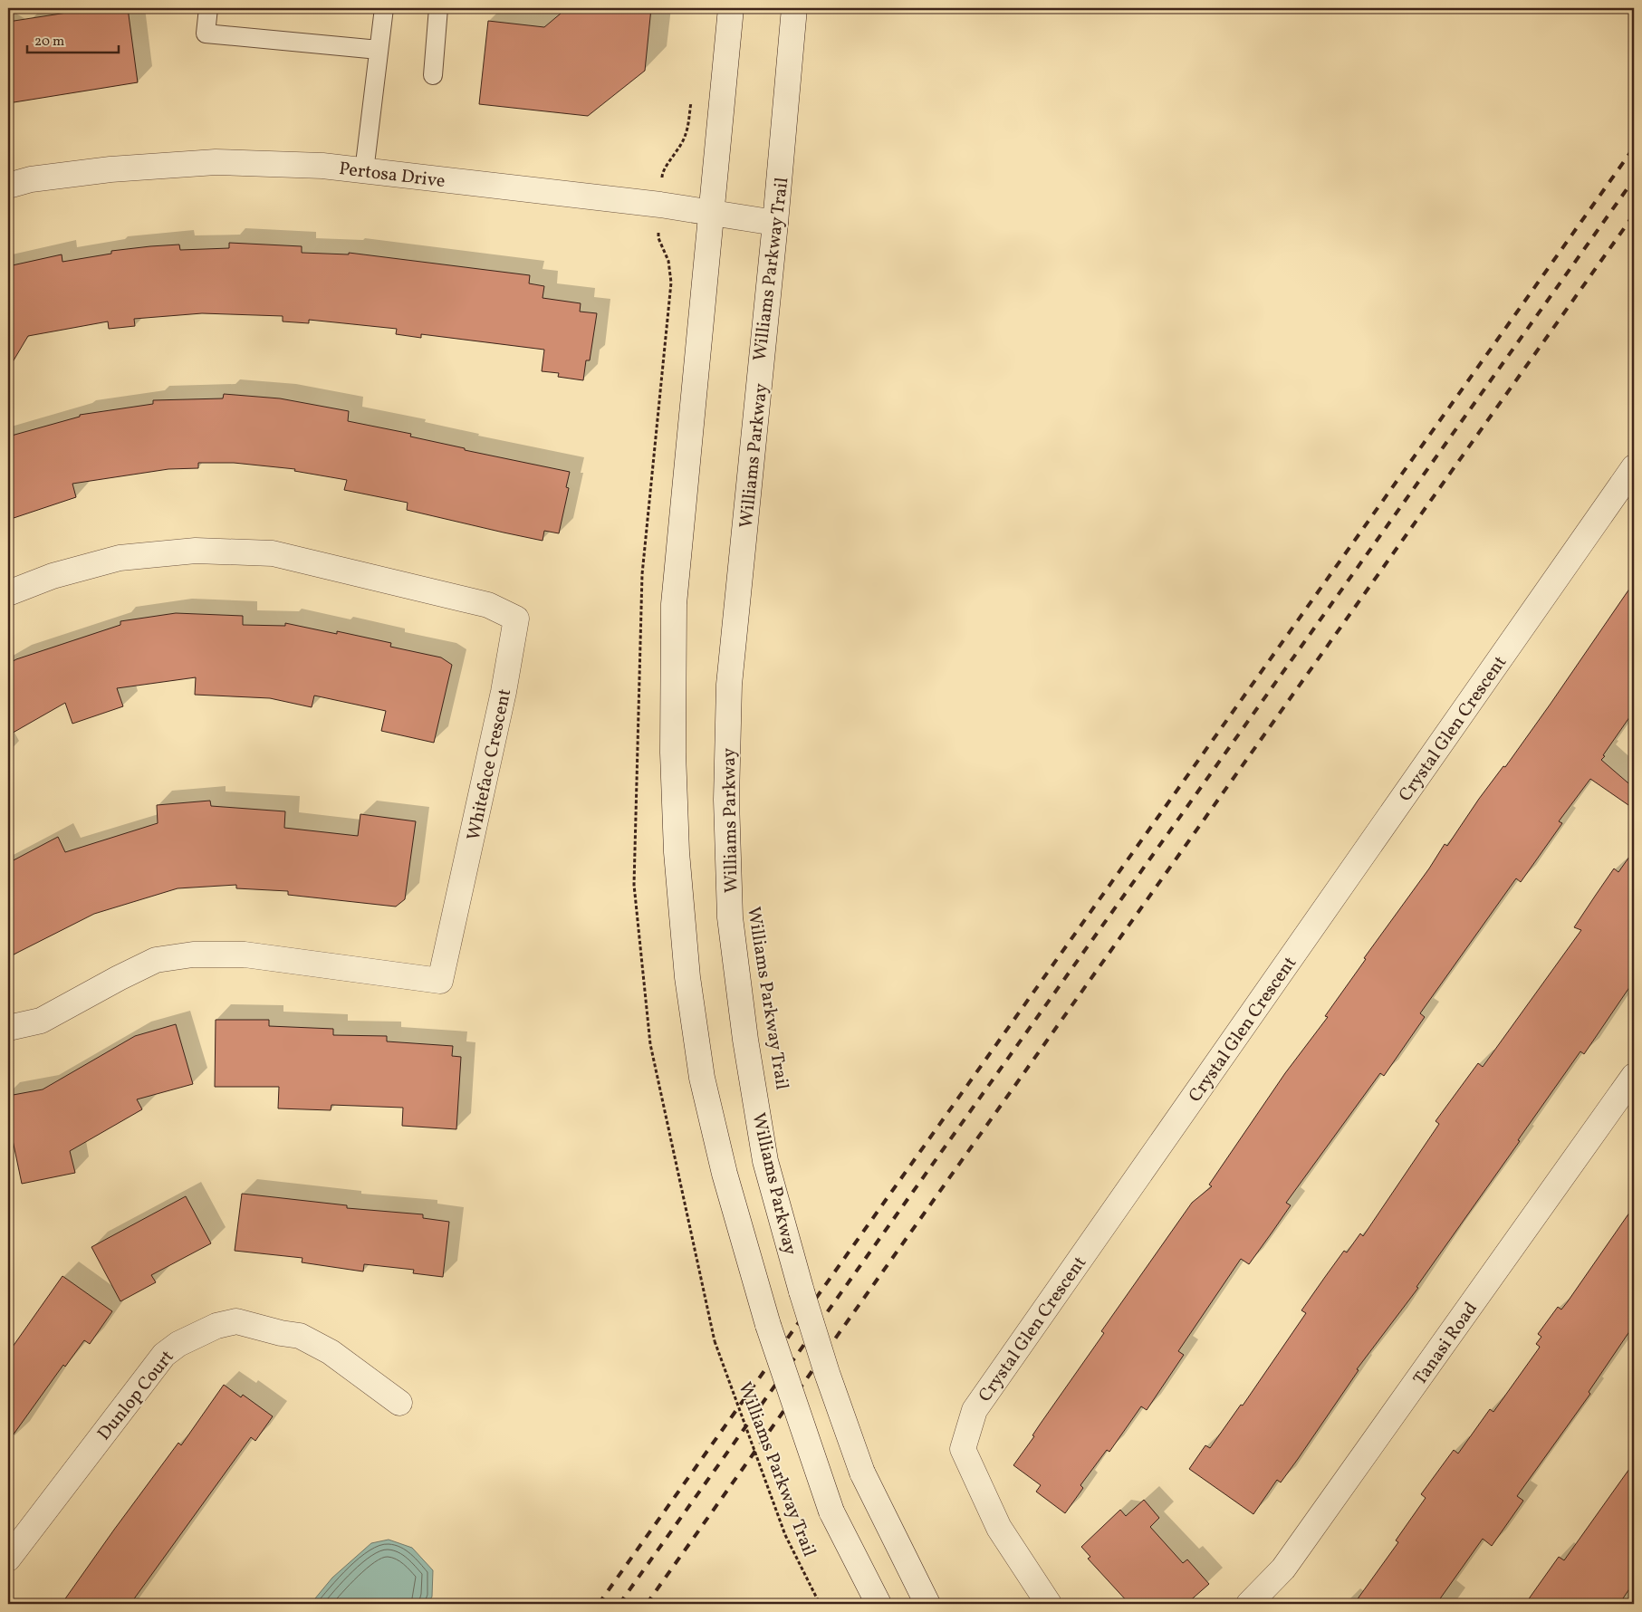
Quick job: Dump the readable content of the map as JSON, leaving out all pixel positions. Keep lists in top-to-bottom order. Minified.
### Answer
{"streets":{"street":["Pertosa Drive","Williams Parkway","Crystal Glen Crescent","Whiteface Crescent","Tanasi Road","Dunlop Court"],"path":["Williams Parkway Trail"]},"crossings":[["Pertosa Drive","Williams Parkway"]],"scale_bar":"20 m"}
